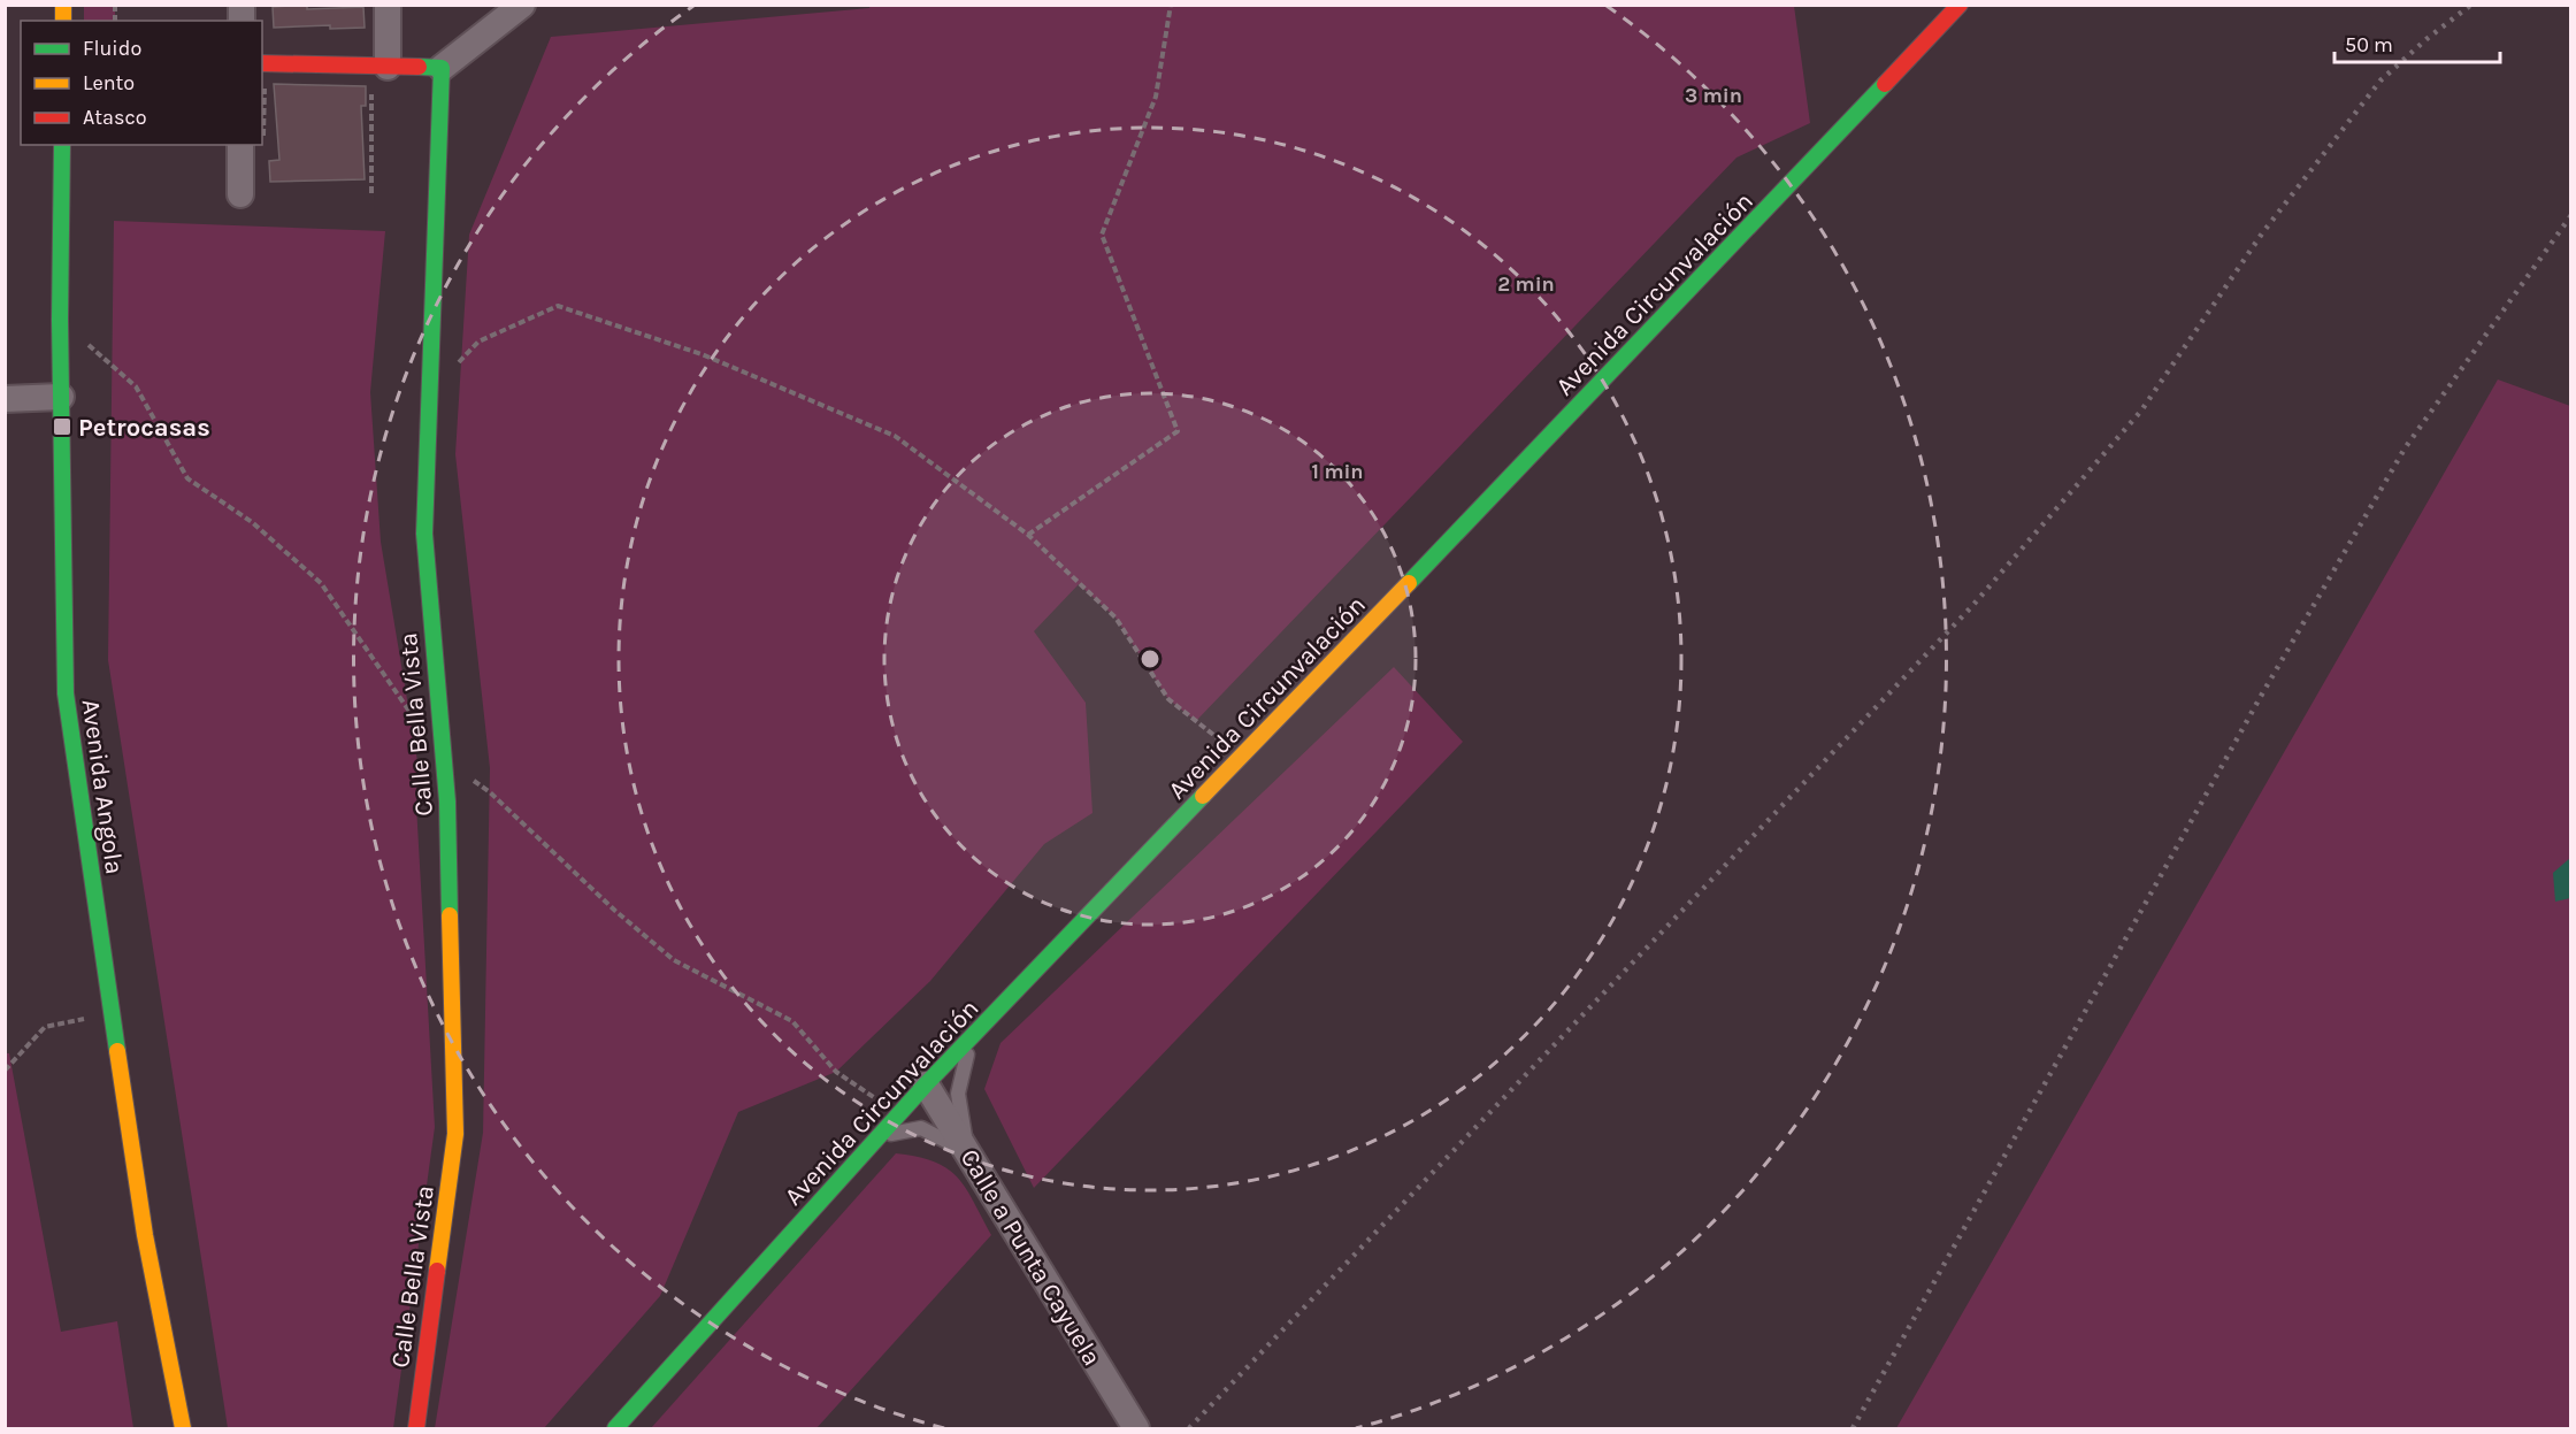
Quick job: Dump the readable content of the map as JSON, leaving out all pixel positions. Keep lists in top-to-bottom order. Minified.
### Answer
{"streets":{"main road":["Avenida Circunvalación","Calle Bella Vista","Avenida Angola"],"street":["Calle a Punta Cayuela"]},"crossings":[["Avenida Circunvalación","Calle a Punta Cayuela"]],"places":{"transit":["Petrocasas"]},"legend":["Fluido","Lento","Atasco"],"scale_bar":"50 m","rings":["3 min","2 min","1 min"]}
